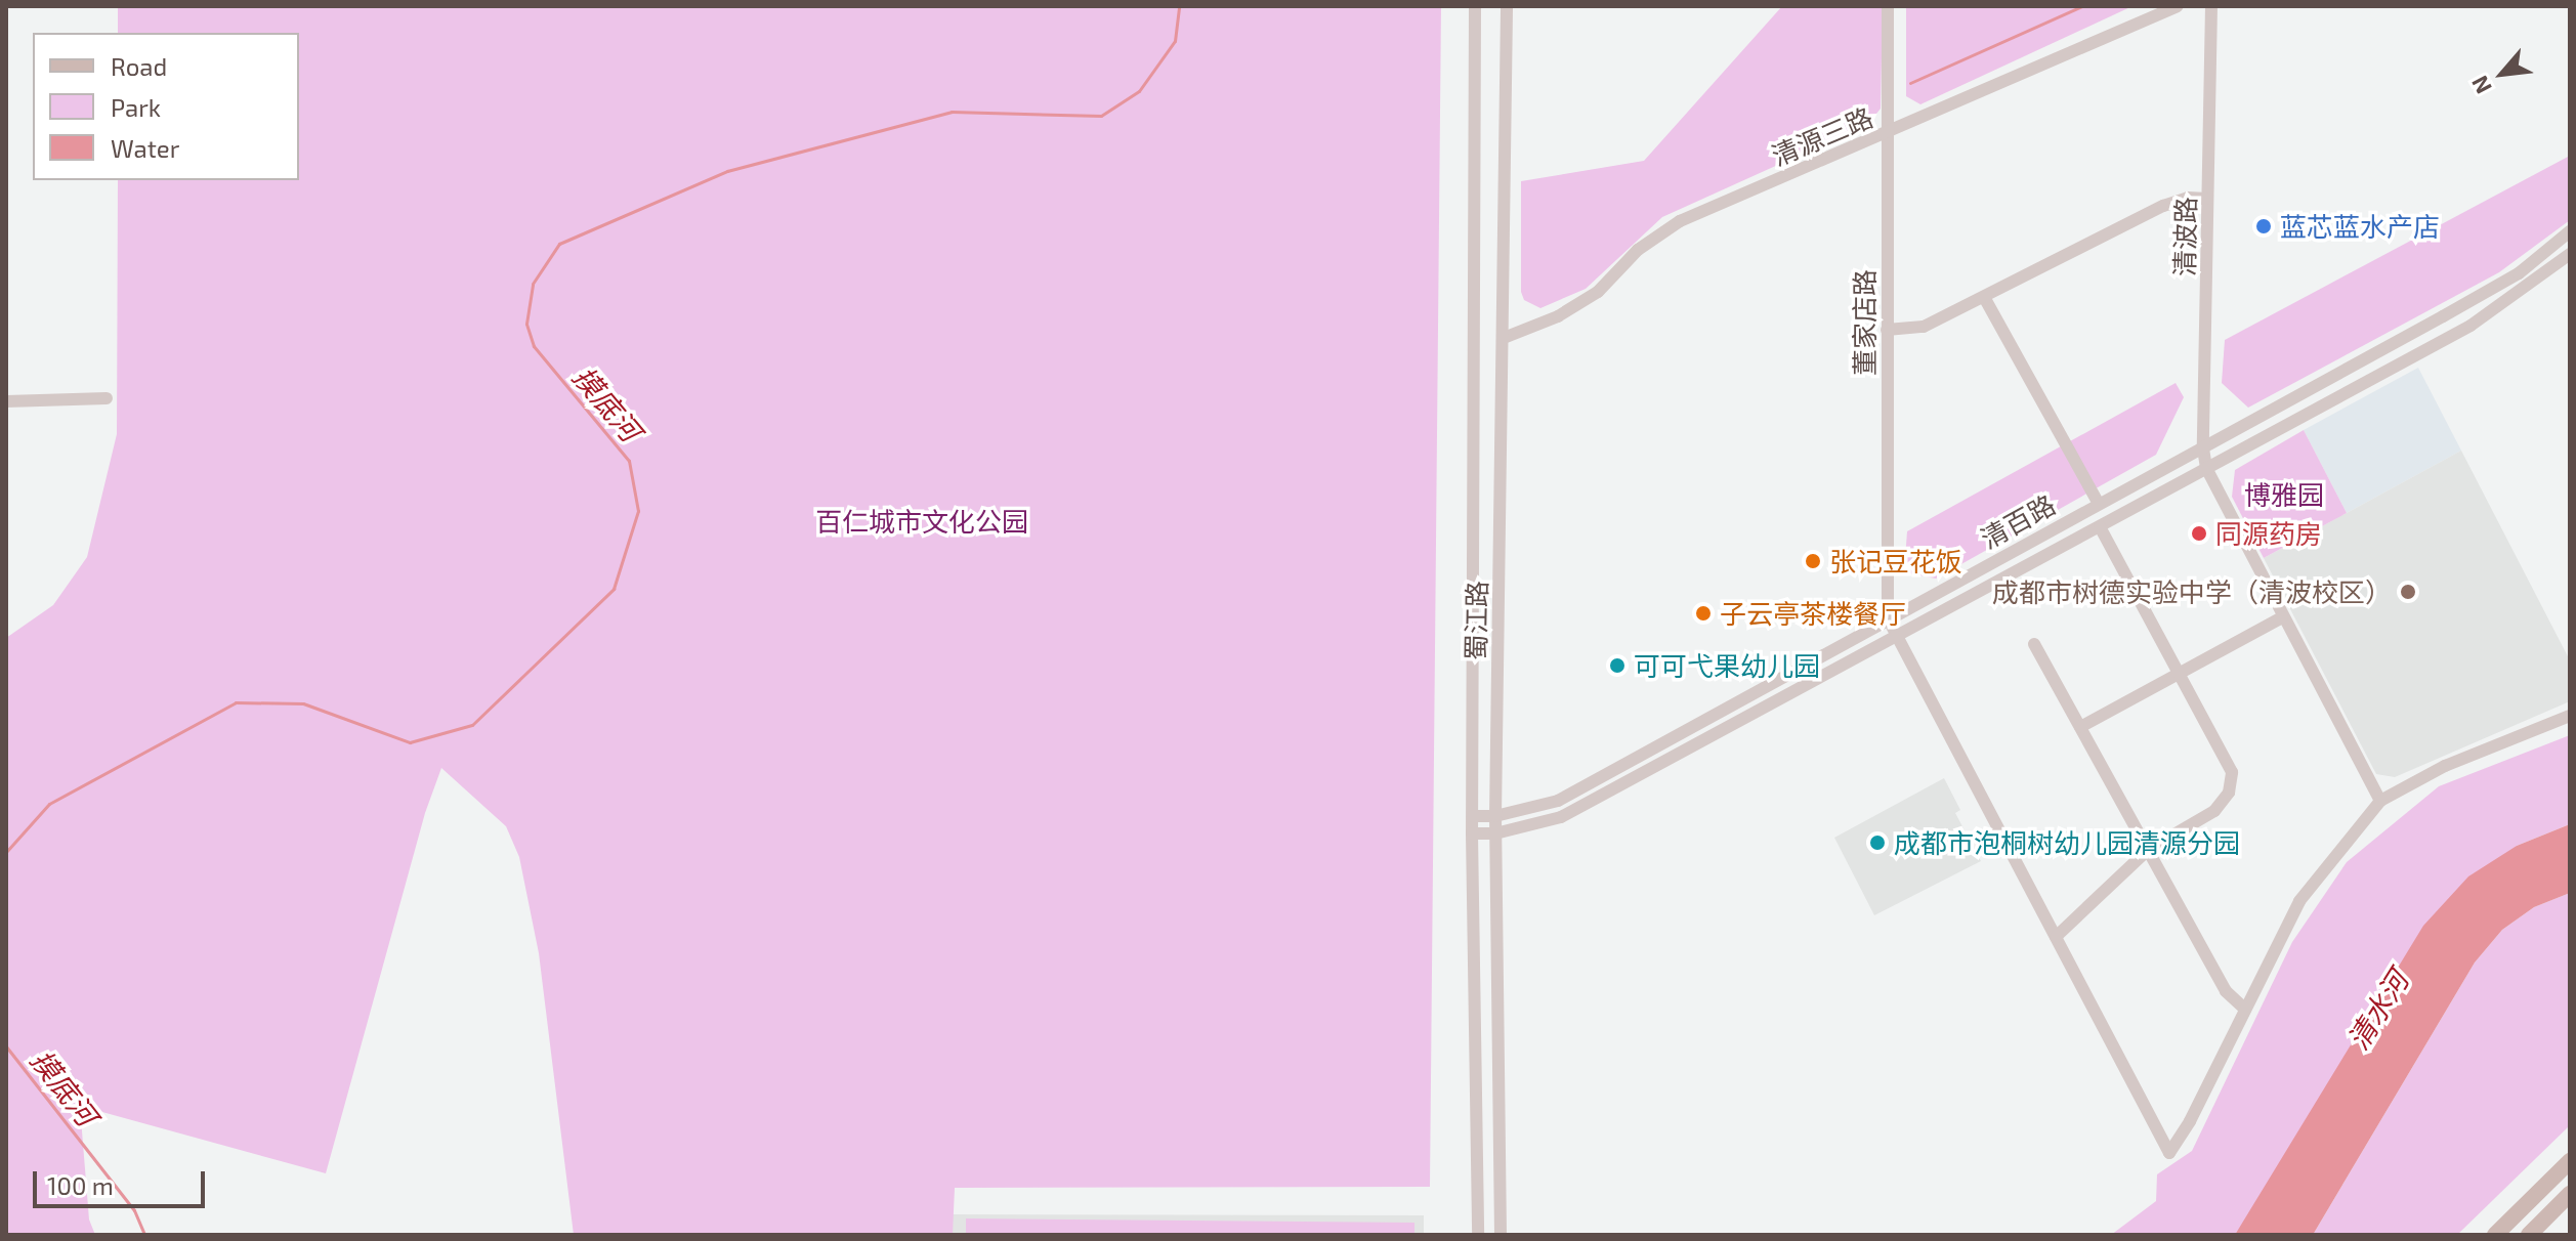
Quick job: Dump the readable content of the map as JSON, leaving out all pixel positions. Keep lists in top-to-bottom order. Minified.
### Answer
{"streets":{"street":["清源三路","清波路","董家店路","清百路","蜀江路"]},"crossings":[["清源三路","董家店路"],["清源三路","蜀江路"],["清波路","清百路"],["董家店路","清百路"],["清百路","蜀江路"]],"water":["摸底河","清水河"],"parks":["博雅园","百仁城市文化公园"],"places":["蓝芯蓝水产店","同源药房","张记豆花饭","成都市树德实验中学（清波校区）","子云亭茶楼餐厅","可可弋果幼儿园","成都市泡桐树幼儿园清源分园"],"legend":["Road","Park","Water"],"scale_bar":"100 m","north":"bottom left"}
